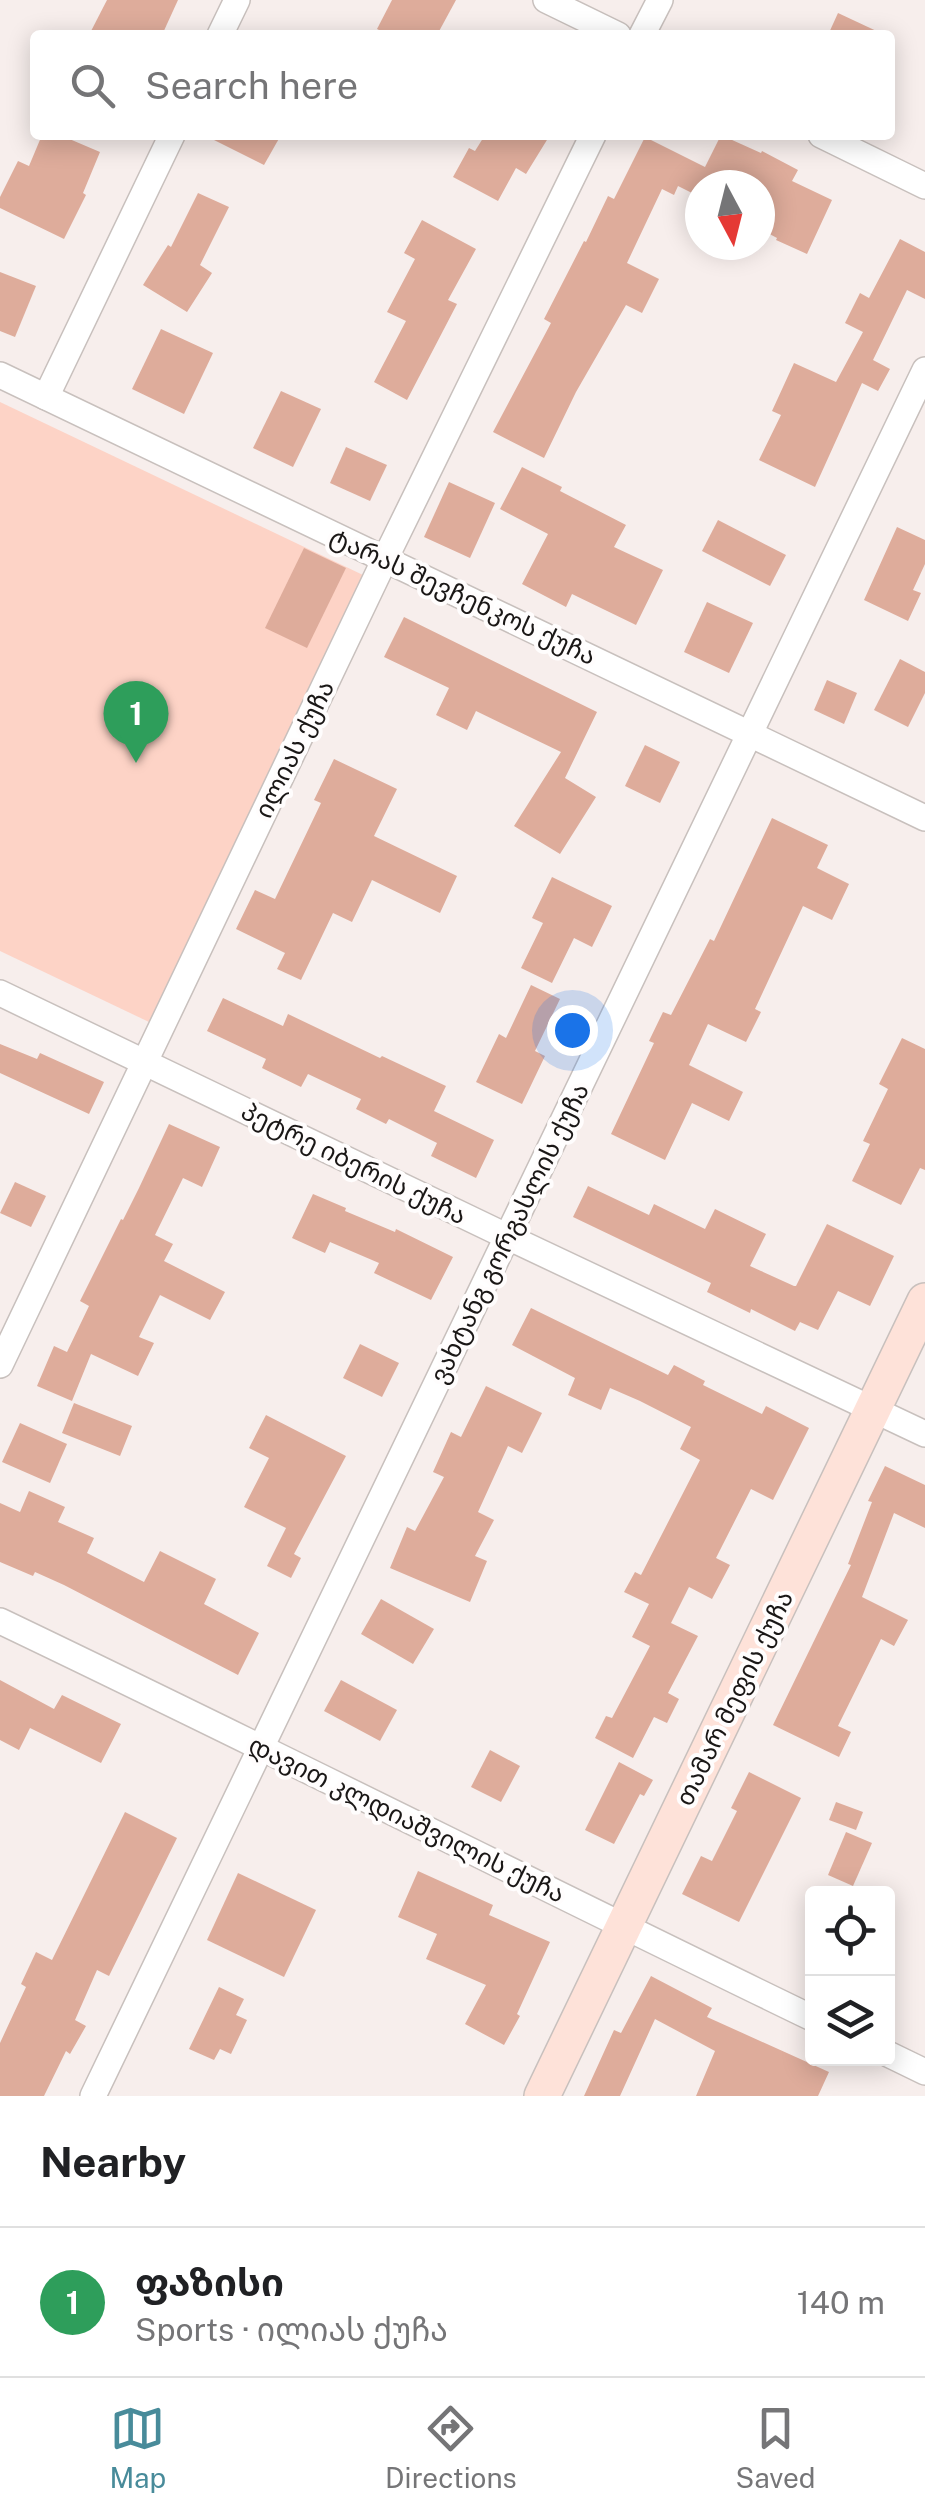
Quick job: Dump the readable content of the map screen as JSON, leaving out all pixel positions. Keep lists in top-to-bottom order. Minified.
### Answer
{"streets":{"street":["ტარას შევჩენკოს ქუჩა","ილიას ქუჩა","პეტრე იბერის ქუჩა","ვახტანგ გორგასლის ქუჩა","თამარ მეფის ქუჩა","დავით კლდიაშვილის ქუჩა"]},"crossings":[["ტარას შევჩენკოს ქუჩა","ილიას ქუჩა"],["ტარას შევჩენკოს ქუჩა","ვახტანგ გორგასლის ქუჩა"],["ილიას ქუჩა","პეტრე იბერის ქუჩა"],["პეტრე იბერის ქუჩა","ვახტანგ გორგასლის ქუჩა"],["პეტრე იბერის ქუჩა","თამარ მეფის ქუჩა"],["ვახტანგ გორგასლის ქუჩა","დავით კლდიაშვილის ქუჩა"],["თამარ მეფის ქუჩა","დავით კლდიაშვილის ქუჩა"]],"north":"bottom","page":{"search":"Search here","pins":"1","heading":"Nearby","list":[{"mark":"1","name":"ფაზისი","note":"Sports · ილიას ქუჩა","value":"140 m"}],"nav":["Map","Directions","Saved"]}}
